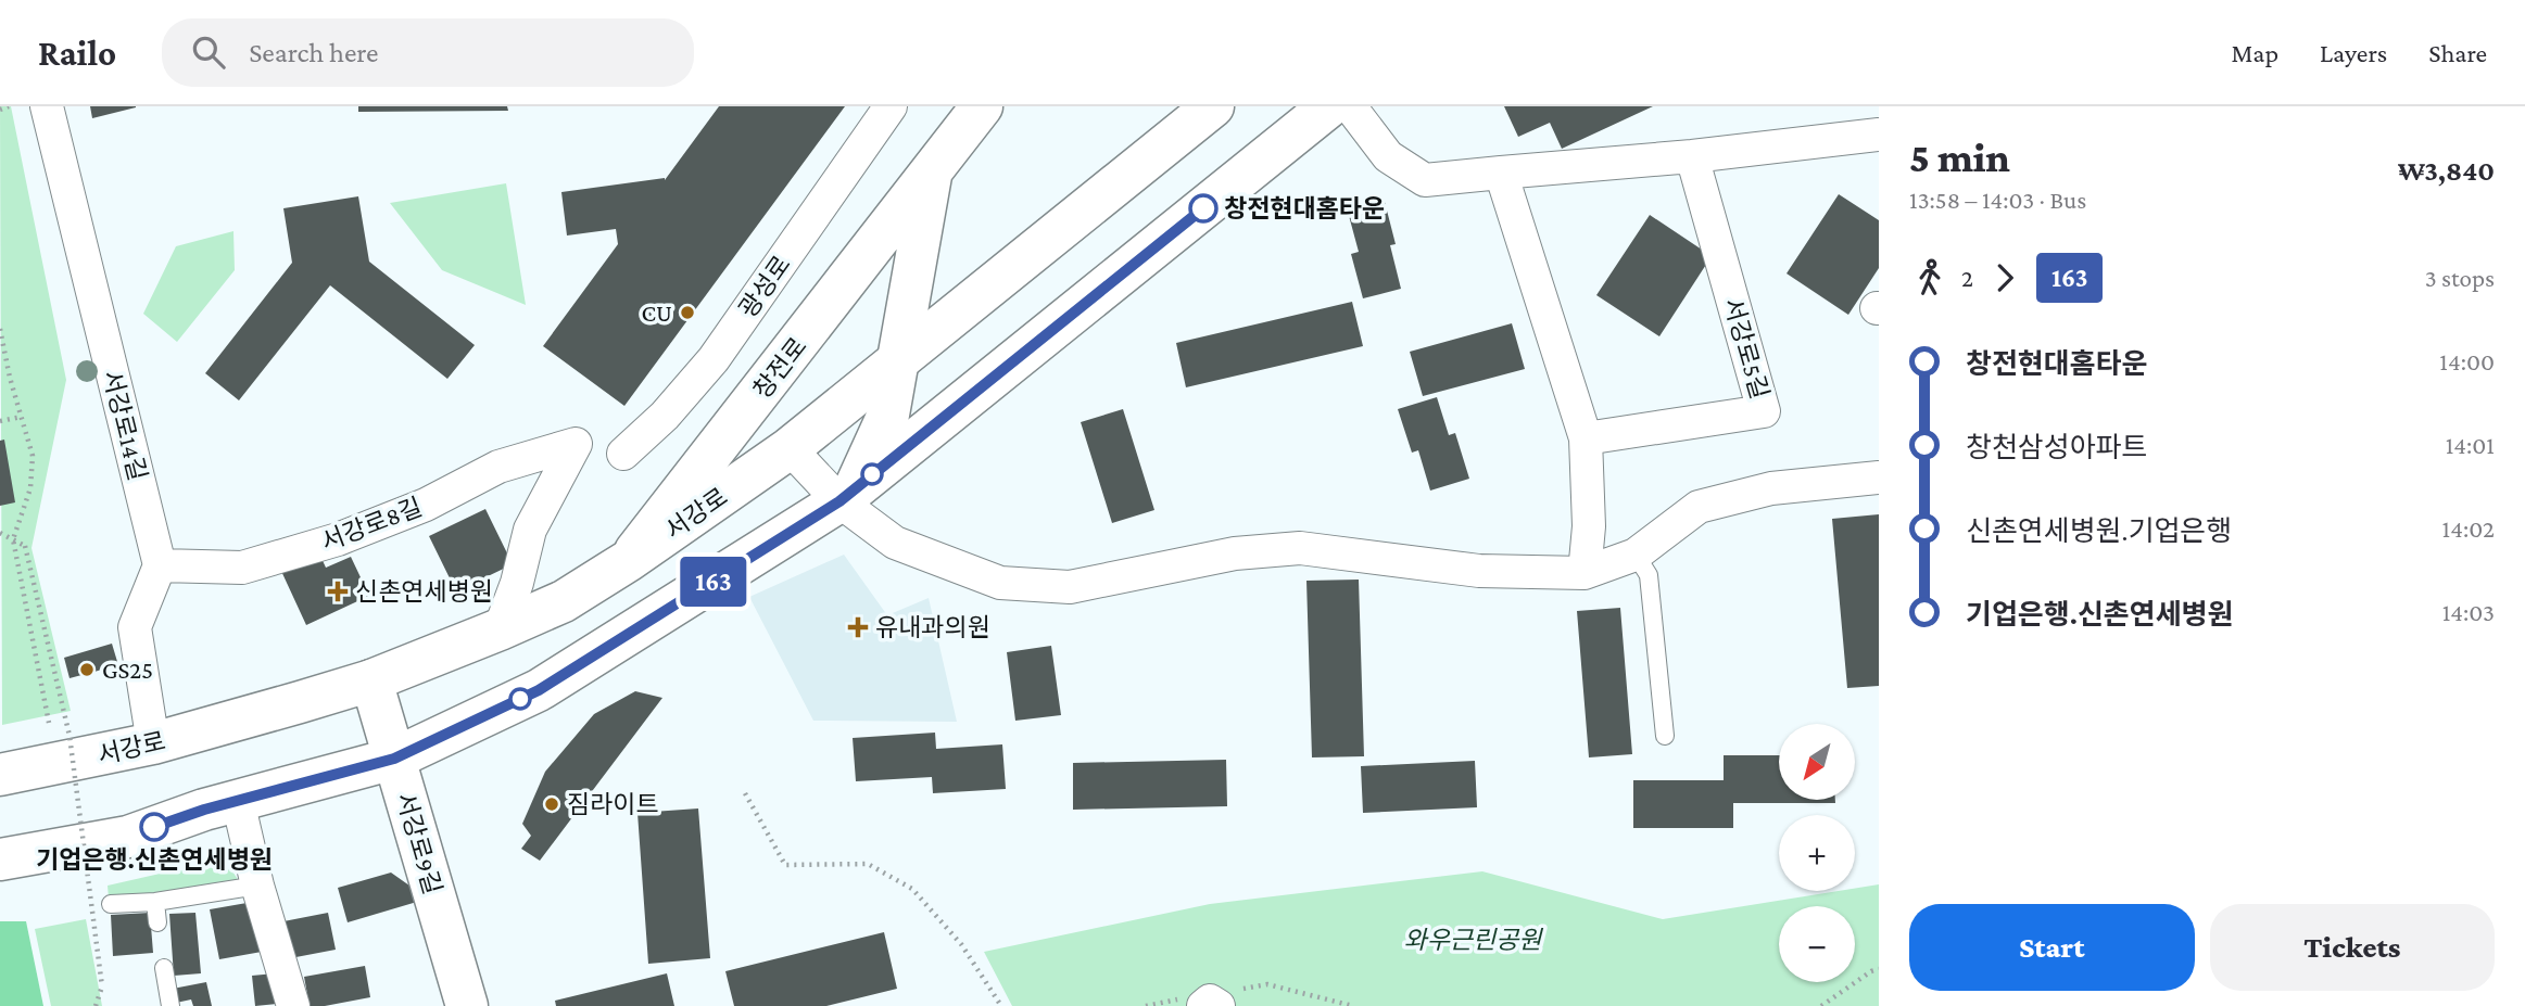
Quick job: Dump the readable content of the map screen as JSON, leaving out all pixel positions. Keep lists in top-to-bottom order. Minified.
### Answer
{"streets":{"main road":["창전로","서강로","서강로9길"],"street":["광성로","서강로5길","서강로14길","서강로8길"]},"crossings":[["창전로","서강로"],["서강로14길","서강로8길"],["서강로","서강로8길"],["서강로","서강로9길"]],"parks":["와우근린공원"],"places":{"other":["창전현대홈타운","CU","GS25","짐라이트","기업은행.신촌연세병원"],"health":["신촌연세병원","유내과의원"]},"lines":["bus line 163"],"north":"bottom left","page":{"header":"Railo","search":"Search here","nav":["Map","Layers","Share"],"on_map":"163","heading":["5 min","13:58 – 14:03 · Bus","₩3,840"],"legs":["2","163","3 stops"],"list":[{"name":"창전현대홈타운","value":"14:00"},{"name":"창천삼성아파트","value":"14:01"},{"name":"신촌연세병원.기업은행","value":"14:02"},{"name":"기업은행.신촌연세병원","value":"14:03"}],"map_buttons":["+","−"],"buttons":["Start","Tickets"]}}
